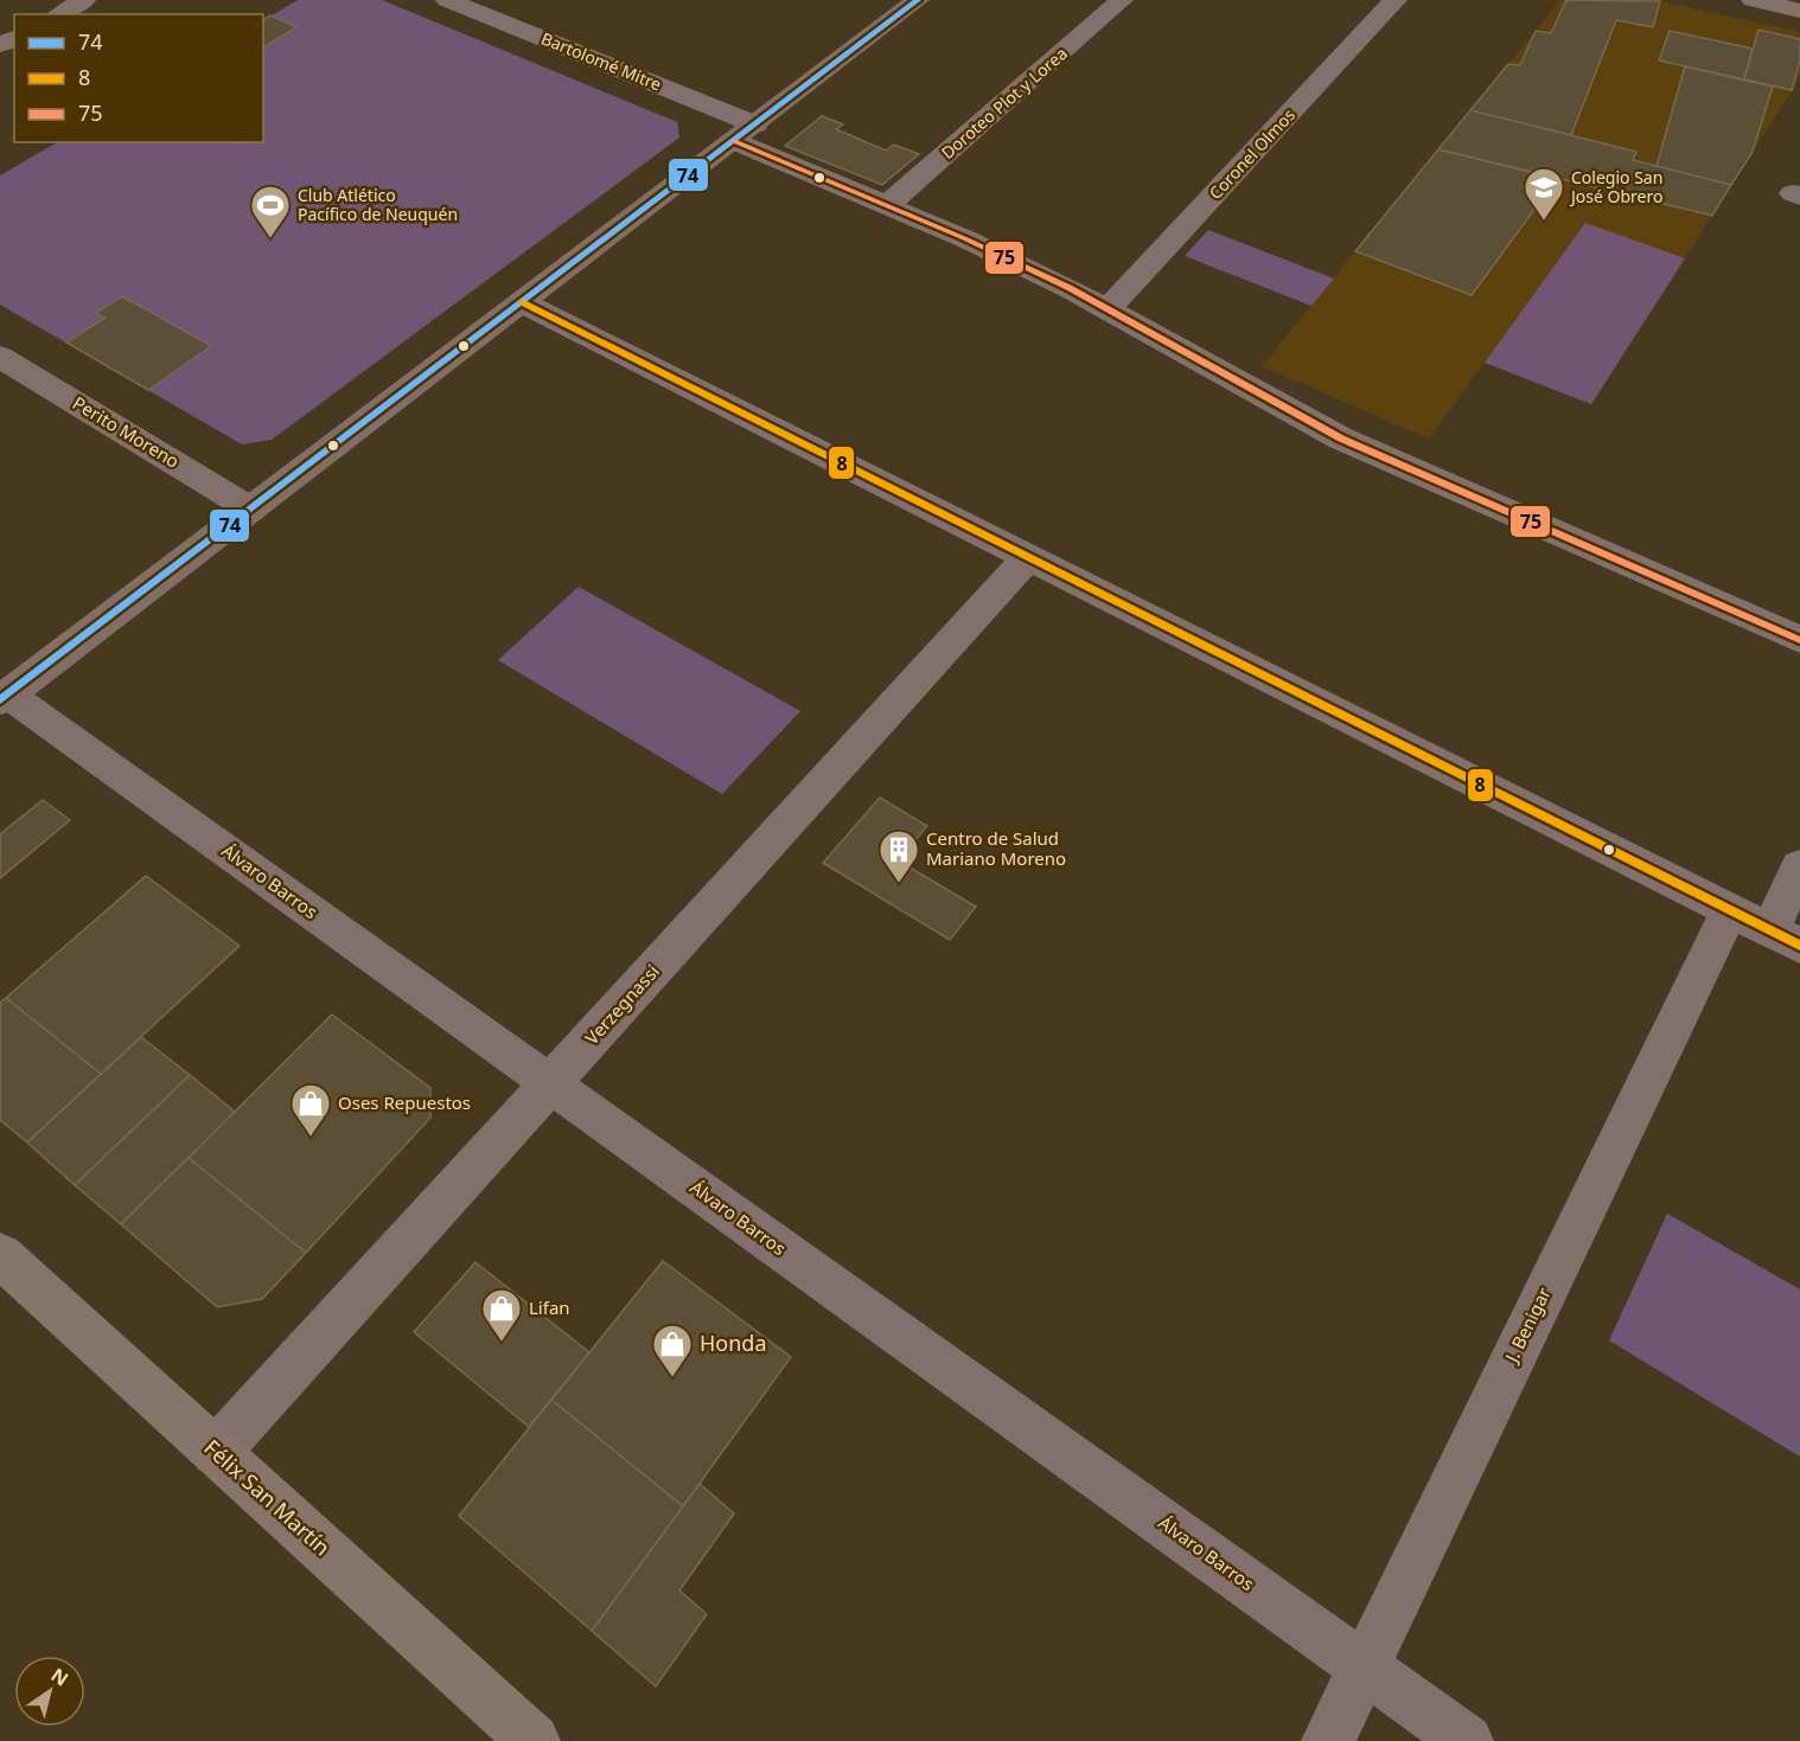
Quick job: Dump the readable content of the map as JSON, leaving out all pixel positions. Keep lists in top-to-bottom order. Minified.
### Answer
{"streets":{"highway":["Félix San Martín"],"street":["Bartolomé Mitre","Doroteo Plot y Lorea","Coronel Olmos","Perito Moreno","Álvaro Barros","Verzegnassi","J. Benigar"]},"crossings":[["Bartolomé Mitre","Doroteo Plot y Lorea"],["Bartolomé Mitre","Coronel Olmos"],["Álvaro Barros","Verzegnassi"],["Álvaro Barros","J. Benigar"],["Verzegnassi","Félix San Martín"]],"places":{"school or university":["Colegio San José Obrero"],"sports":["Club Atlético Pacífico de Neuquén"],"building":["Centro de Salud Mariano Moreno"],"shop":["Oses Repuestos","Lifan","Honda"]},"lines":["transit line 74","transit line 75","transit line 8"],"legend":["74","8","75"],"north":"top right"}
